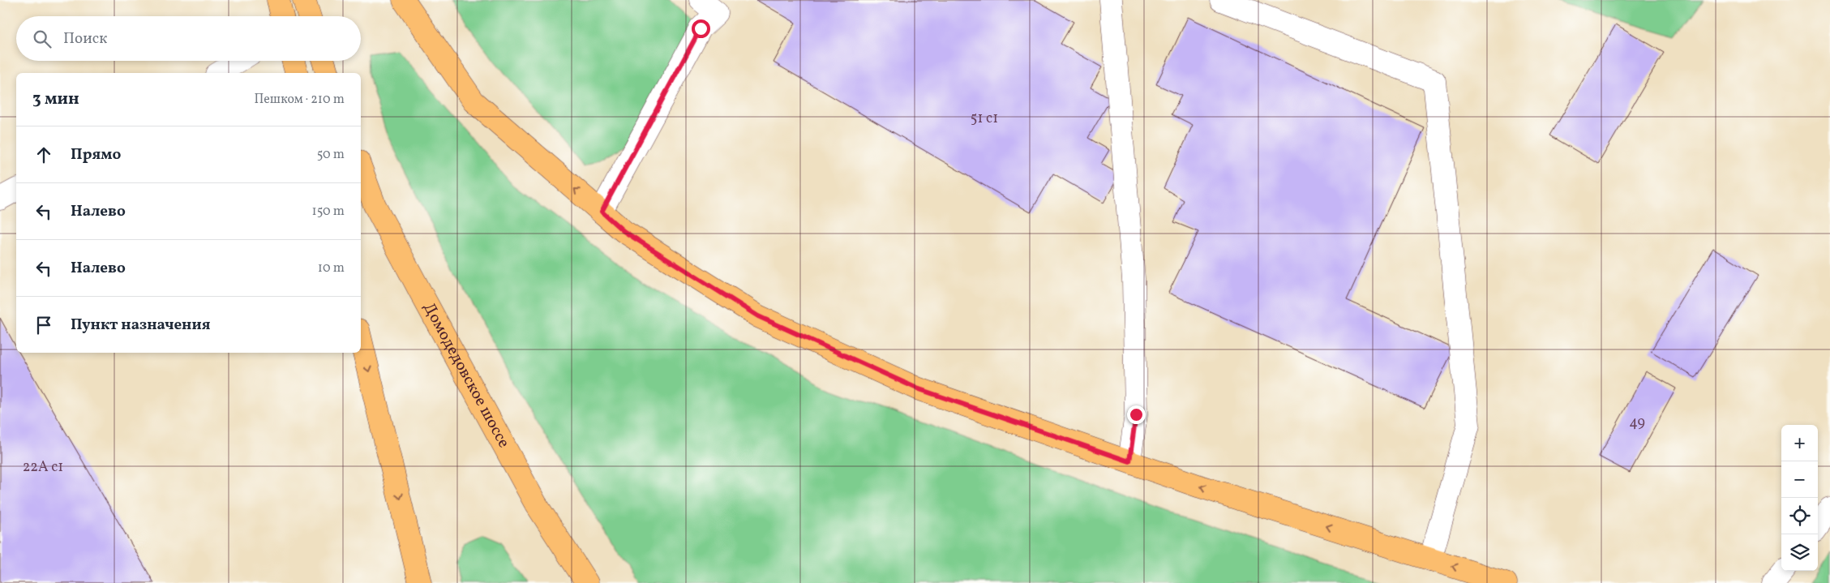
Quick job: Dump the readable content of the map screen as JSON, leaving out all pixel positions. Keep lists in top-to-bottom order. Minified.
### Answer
{"streets":{"main road":["Домодедовское шоссе"]},"house_numbers":["51 с1","49","22А с1"],"page":{"search":"Поиск","heading":["3 мин","Пешком · 210 m"],"list":[["Прямо","50 m"],["Налево","150 m"],["Налево","10 m"],"Пункт назначения"],"map_buttons":["+","−"]}}
